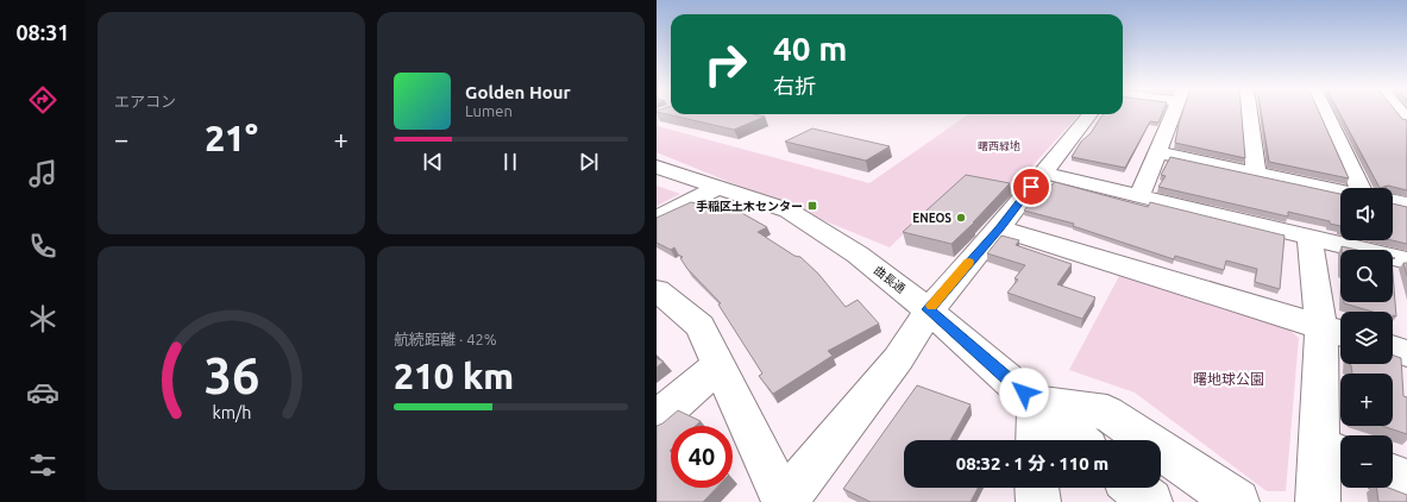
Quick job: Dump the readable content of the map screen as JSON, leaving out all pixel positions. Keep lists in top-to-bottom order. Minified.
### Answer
{"streets":{"street":["曲長通"]},"parks":["曙西緑地","曙地球公園"],"places":{"transit":["手稲区土木センター"],"other":["ENEOS"]},"page":{"tabs":"08:31","tile":["エアコン",["航続距離 · 42%","210 km"]],"turn":["40 m","右折"],"song":["Golden Hour","Lumen"],"heat":["−","21°","+"],"map_buttons":["+","−"],"limit":"40","trip":"08:32 · 1 分 · 110 m","gauge":["36","km/h"]}}
